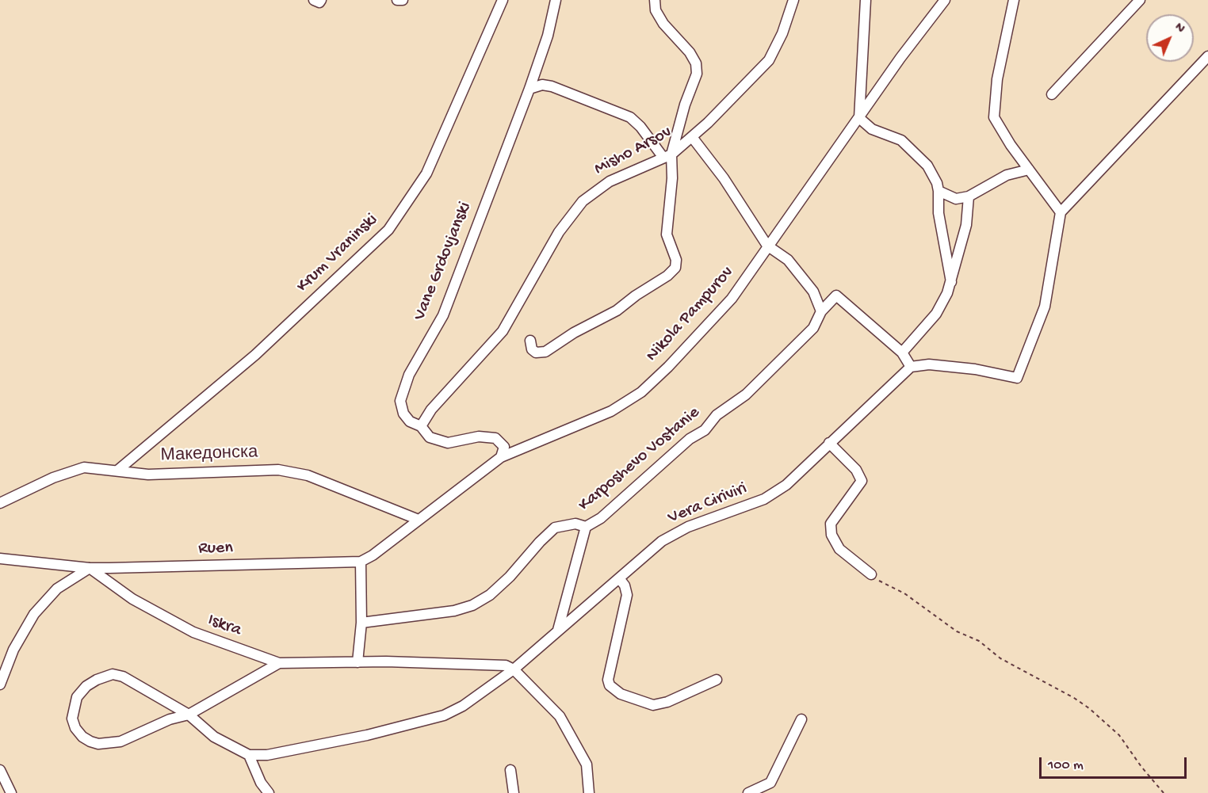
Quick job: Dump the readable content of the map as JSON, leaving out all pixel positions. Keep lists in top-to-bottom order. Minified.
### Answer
{"streets":{"street":["Misho Arsov","Krum Vraninski","Vane Grdovjanski","Nikola Pampurov","Македонска","Karposhevo Vostanie","Vera Ciriviri","Ruen","Iskra"]},"crossings":[["Misho Arsov","Vane Grdovjanski"],["Krum Vraninski","Македонска"],["Vane Grdovjanski","Nikola Pampurov"],["Nikola Pampurov","Македонска"],["Nikola Pampurov","Ruen"],["Македонска","Ruen"],["Vera Ciriviri","Iskra"],["Ruen","Iskra"]],"scale_bar":"100 m","north":"top right"}
